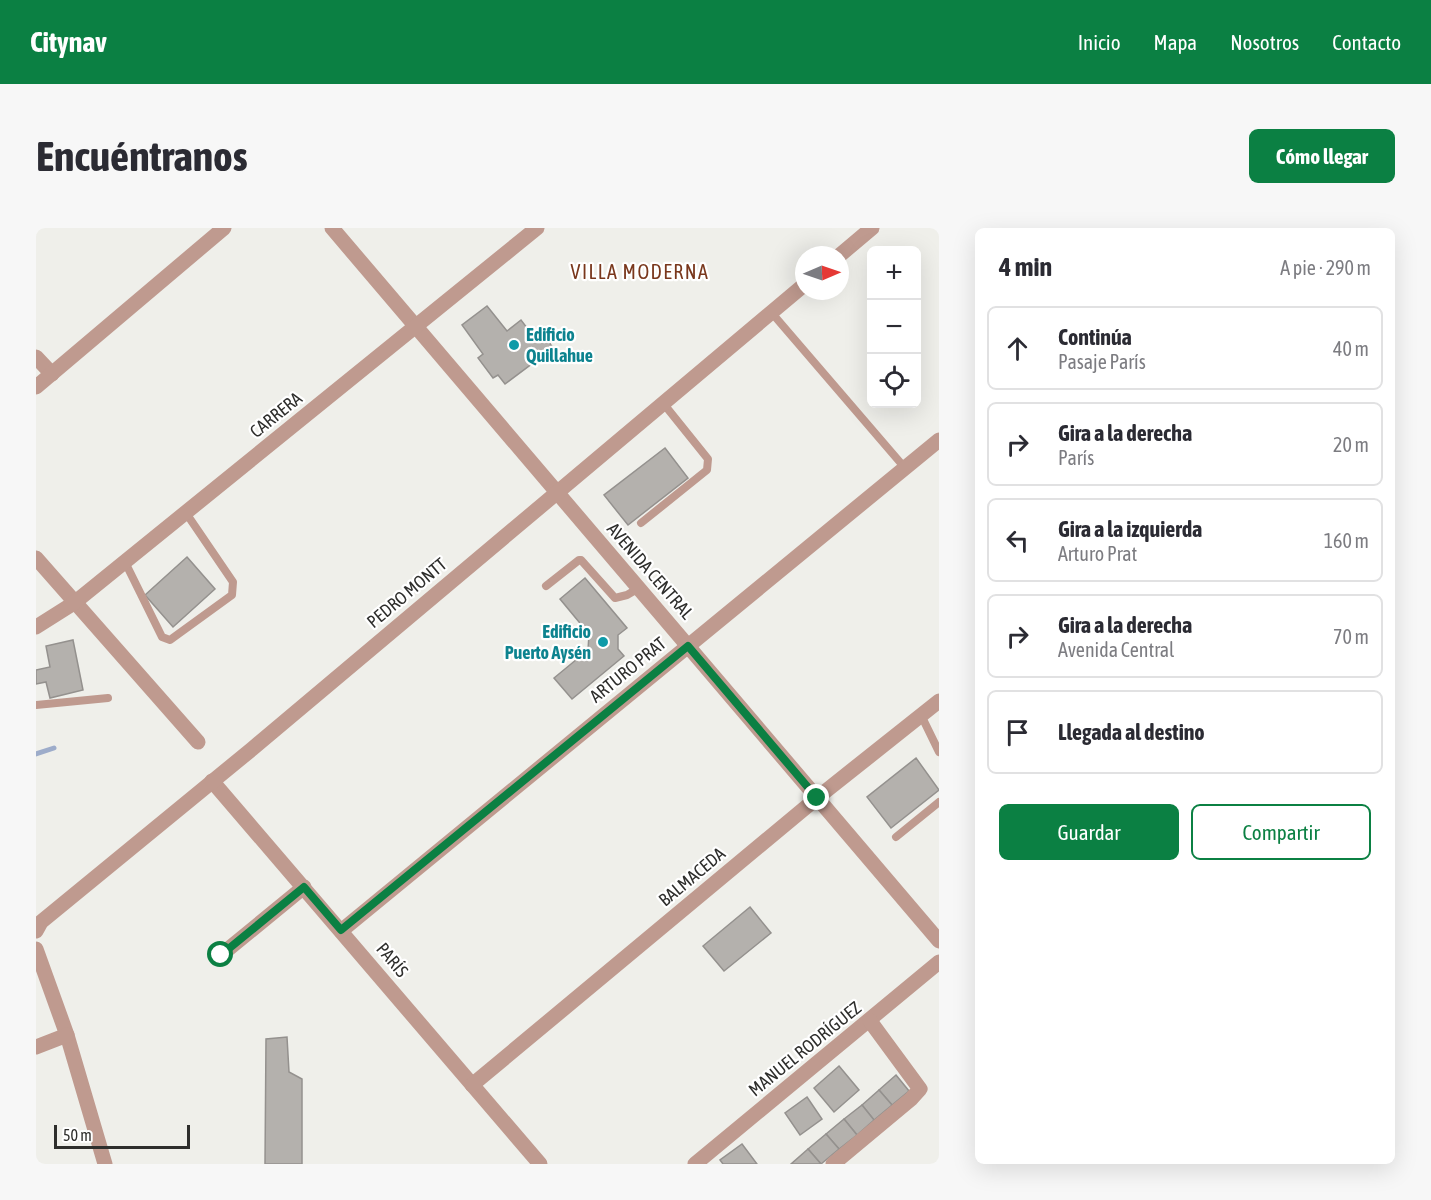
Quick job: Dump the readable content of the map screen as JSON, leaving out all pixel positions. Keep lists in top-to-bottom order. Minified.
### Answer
{"streets":{"street":["CARRERA","AVENIDA CENTRAL","PEDRO MONTT","ARTURO PRAT","BALMACEDA","PARÍS","MANUEL RODRÍGUEZ"]},"crossings":[["CARRERA","AVENIDA CENTRAL"],["AVENIDA CENTRAL","PEDRO MONTT"],["AVENIDA CENTRAL","ARTURO PRAT"],["AVENIDA CENTRAL","BALMACEDA"],["PEDRO MONTT","PARÍS"],["ARTURO PRAT","PARÍS"],["BALMACEDA","PARÍS"]],"districts":["VILLA MODERNA"],"places":["Edificio Quillahue","Edificio Puerto Aysén"],"scale_bar":"50 m","north":"right","page":{"header":"Citynav","nav":["Inicio","Mapa","Nosotros","Contacto"],"buttons":["Cómo llegar",["Guardar","Compartir"]],"title":"Encuéntranos","heading":["4 min","A pie · 290 m"],"map_buttons":["+","−"],"list":[["Continúa","Pasaje París","40 m"],["Gira a la derecha","París","20 m"],["Gira a la izquierda","Arturo Prat","160 m"],["Gira a la derecha","Avenida Central","70 m"],"Llegada al destino"],"scale":"50 m"}}
